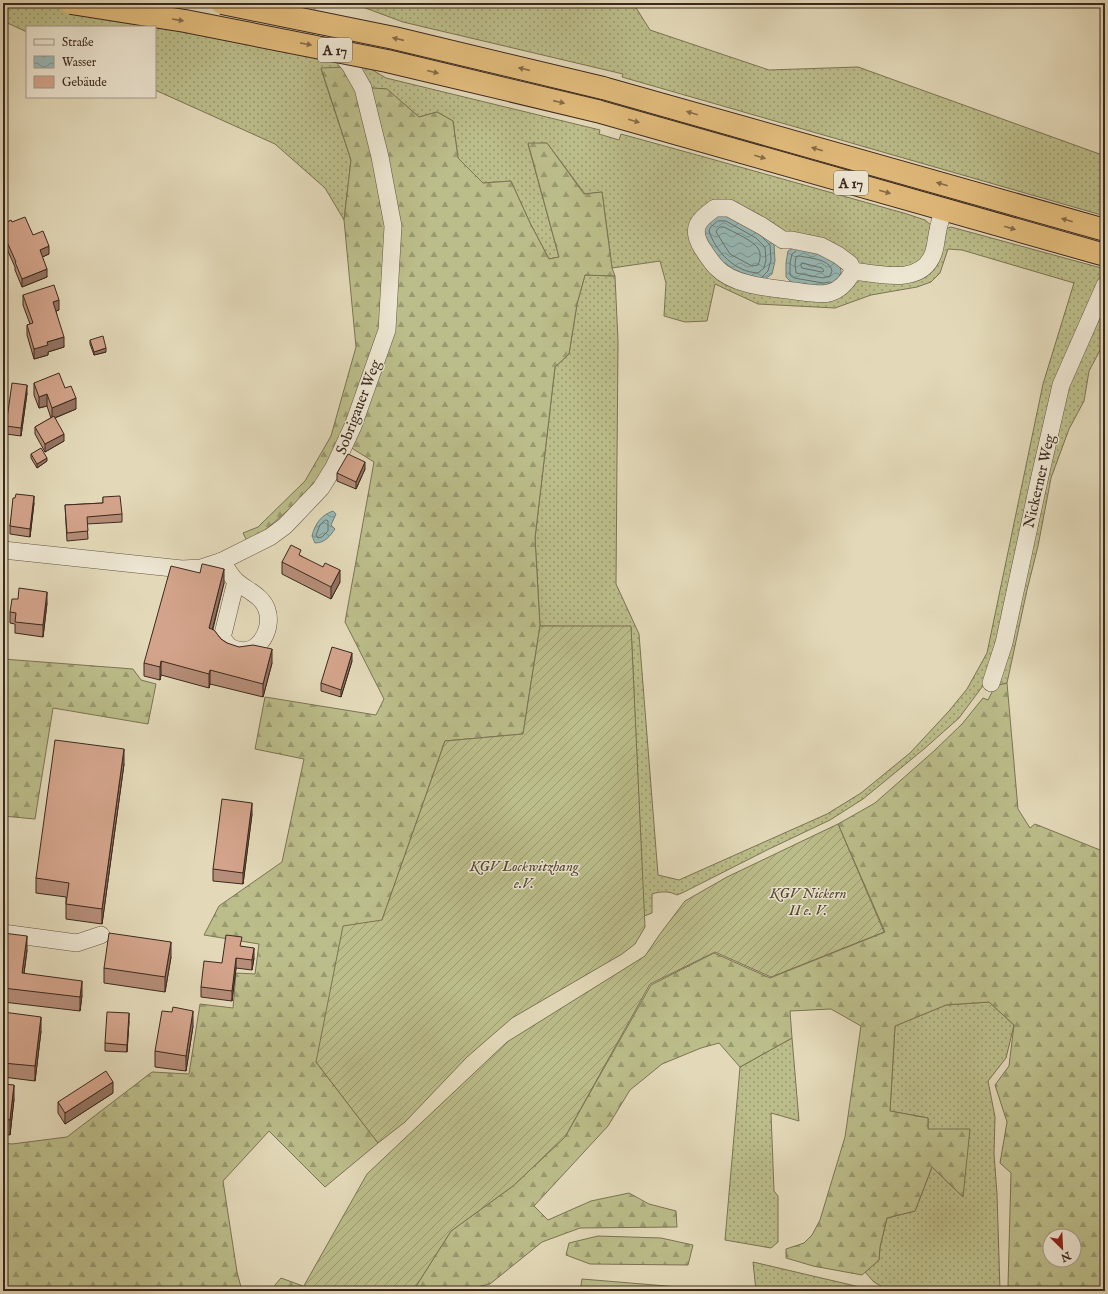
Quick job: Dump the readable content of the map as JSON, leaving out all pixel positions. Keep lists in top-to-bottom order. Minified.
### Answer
{"streets":{"highway":["A 17"],"street":["Sobrigauer Weg","Nickerner Weg"]},"parks":["KGV Lockwitzhang e.V.","KGV Nickern II e. V."],"legend":["Straße","Wasser","Gebäude"],"north":"bottom right"}
